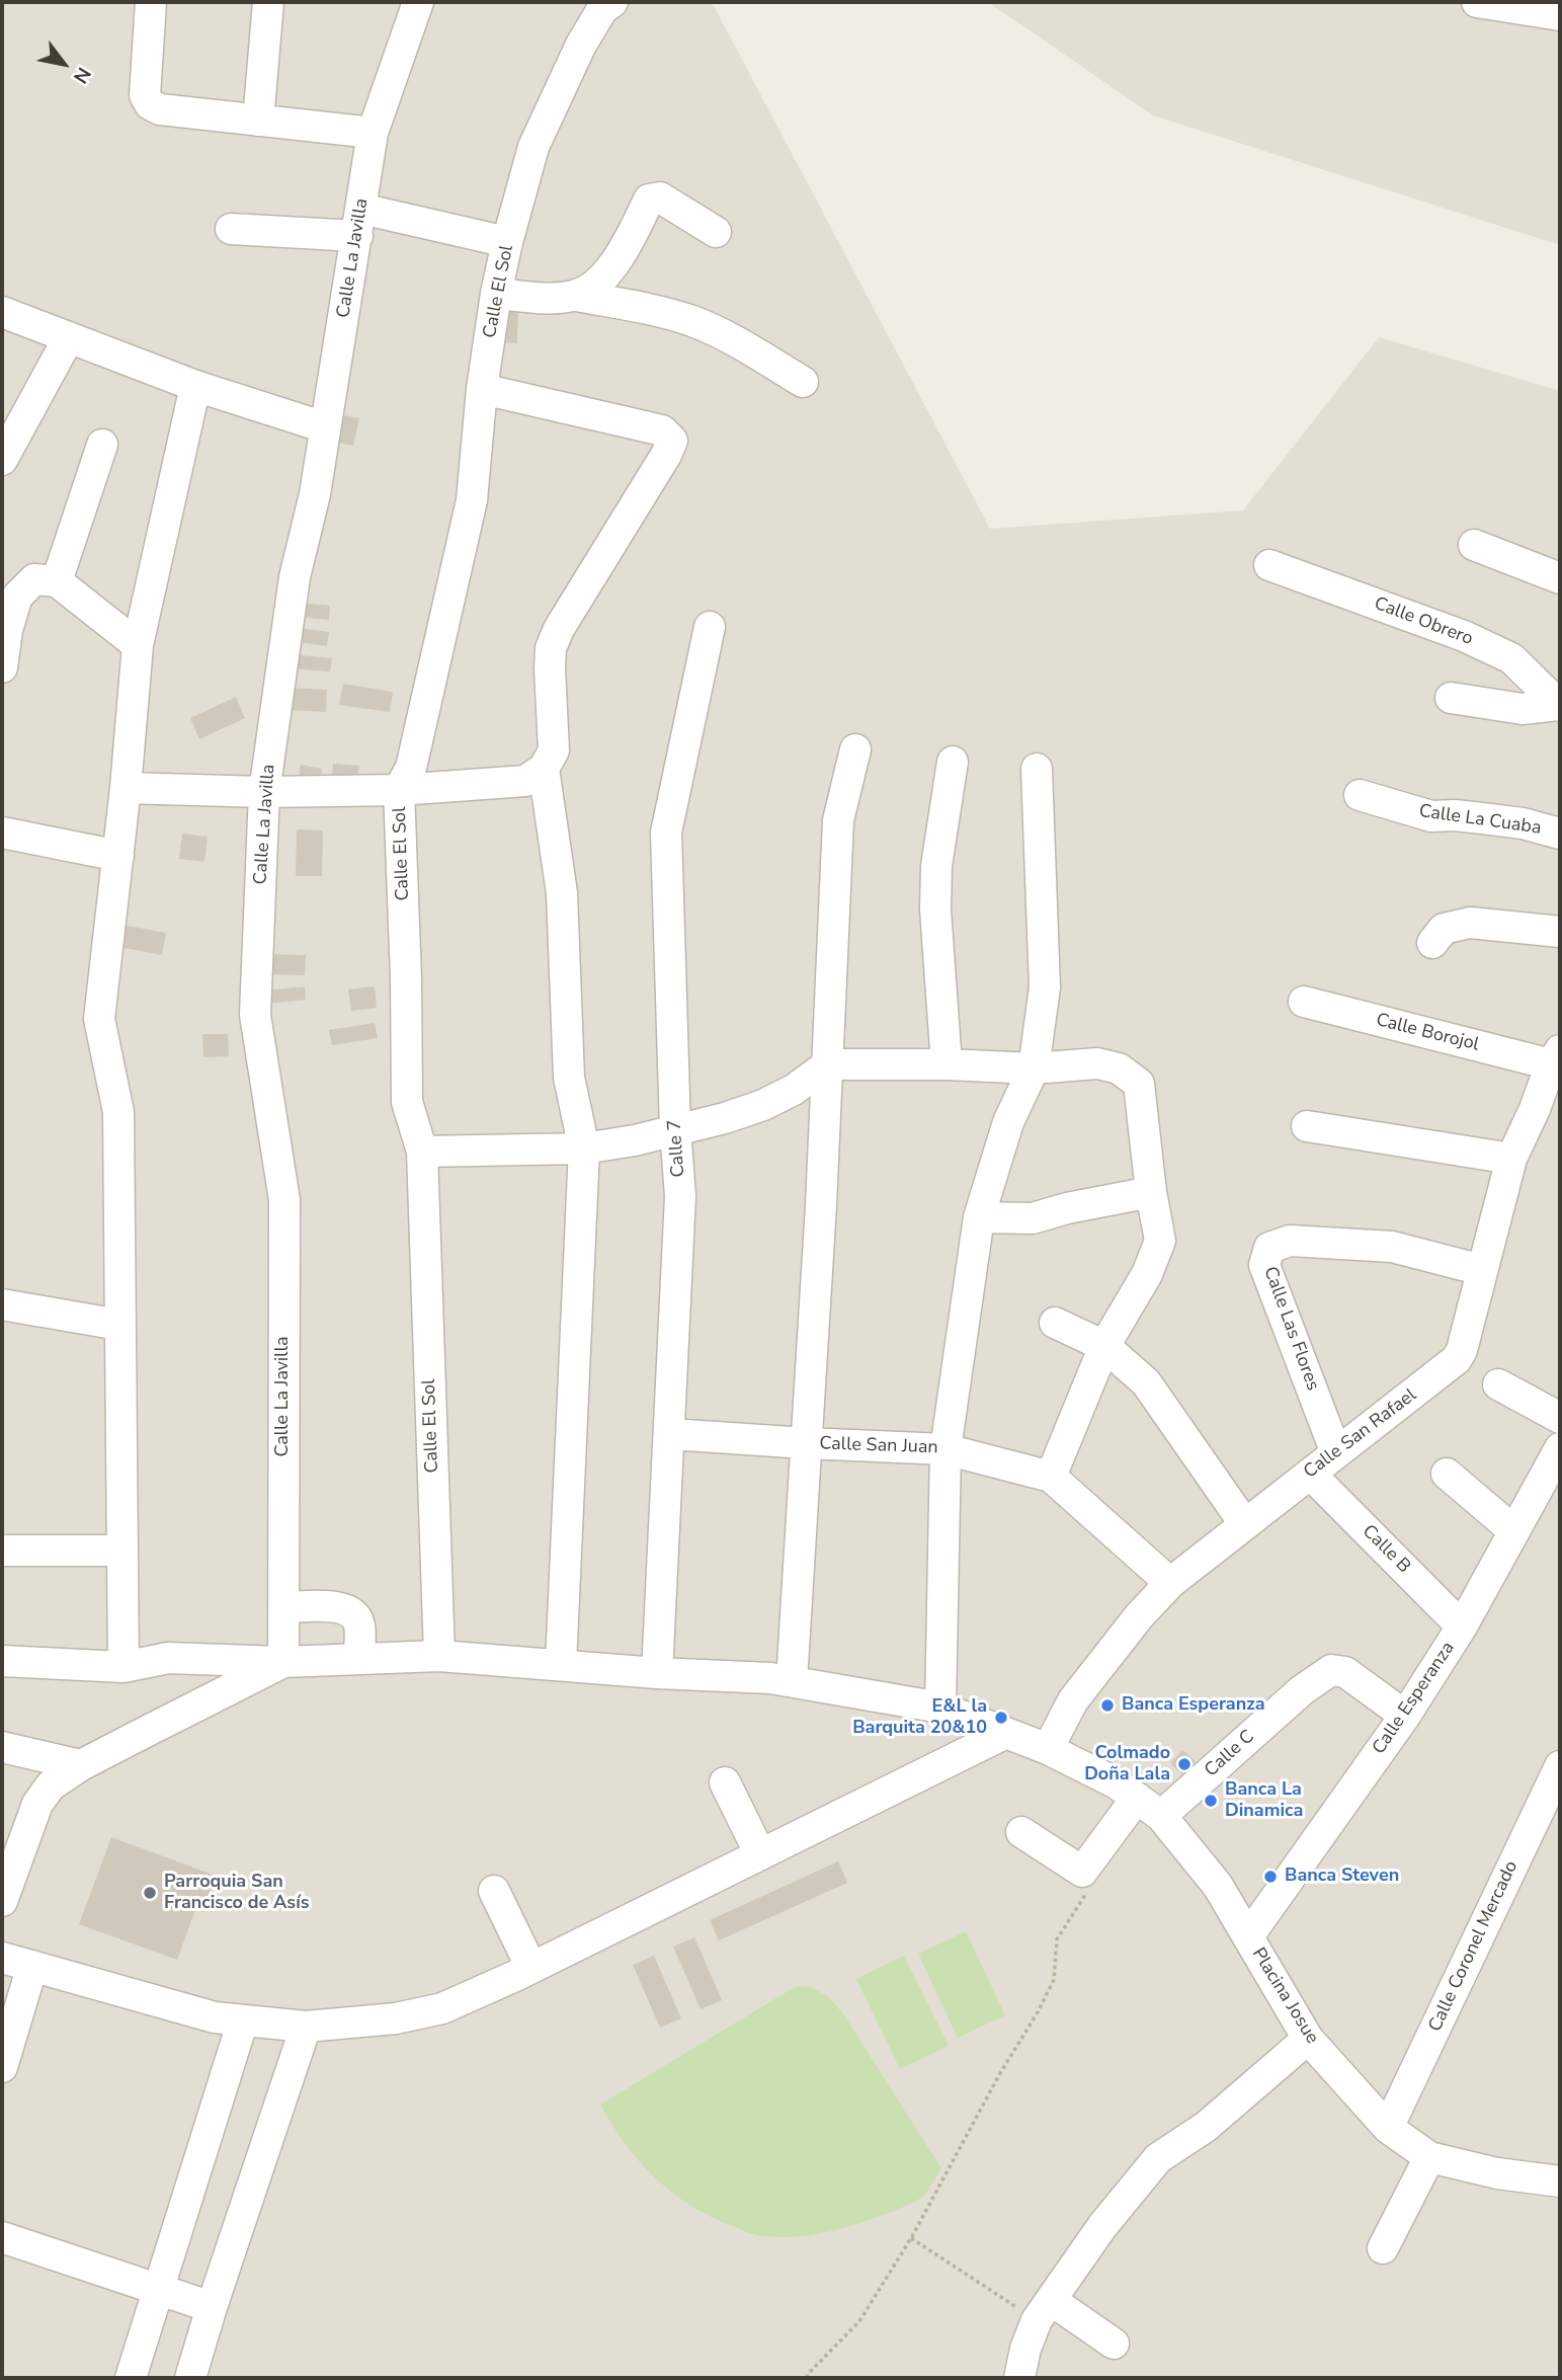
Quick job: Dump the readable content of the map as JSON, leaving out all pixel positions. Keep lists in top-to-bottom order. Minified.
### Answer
{"streets":{"street":["Calle La Javilla","Calle El Sol","Calle Obrero","Calle La Cuaba","Calle Borojol","Calle 7","Calle Las Flores","Calle San Rafael","Calle San Juan","Calle B","Calle Esperanza","Calle C","Calle Coronel Mercado","Placina Josue"]},"crossings":[["Calle La Javilla","Placina Josue"],["Calle El Sol","Placina Josue"],["Calle Borojol","Calle San Rafael"],["Calle 7","Calle San Juan"],["Calle 7","Placina Josue"],["Calle Las Flores","Calle San Rafael"],["Calle San Rafael","Calle San Juan"],["Calle San Rafael","Calle B"],["Calle San Rafael","Placina Josue"],["Calle B","Calle Esperanza"],["Calle Esperanza","Calle C"],["Calle Esperanza","Placina Josue"],["Calle C","Placina Josue"],["Calle Coronel Mercado","Placina Josue"]],"places":["Banca Esperanza","E&L la Barquita 20&10","Colmado Doña Lala","Banca La Dinamica","Banca Steven","Parroquia San Francisco de Asís"],"north":"bottom right"}
